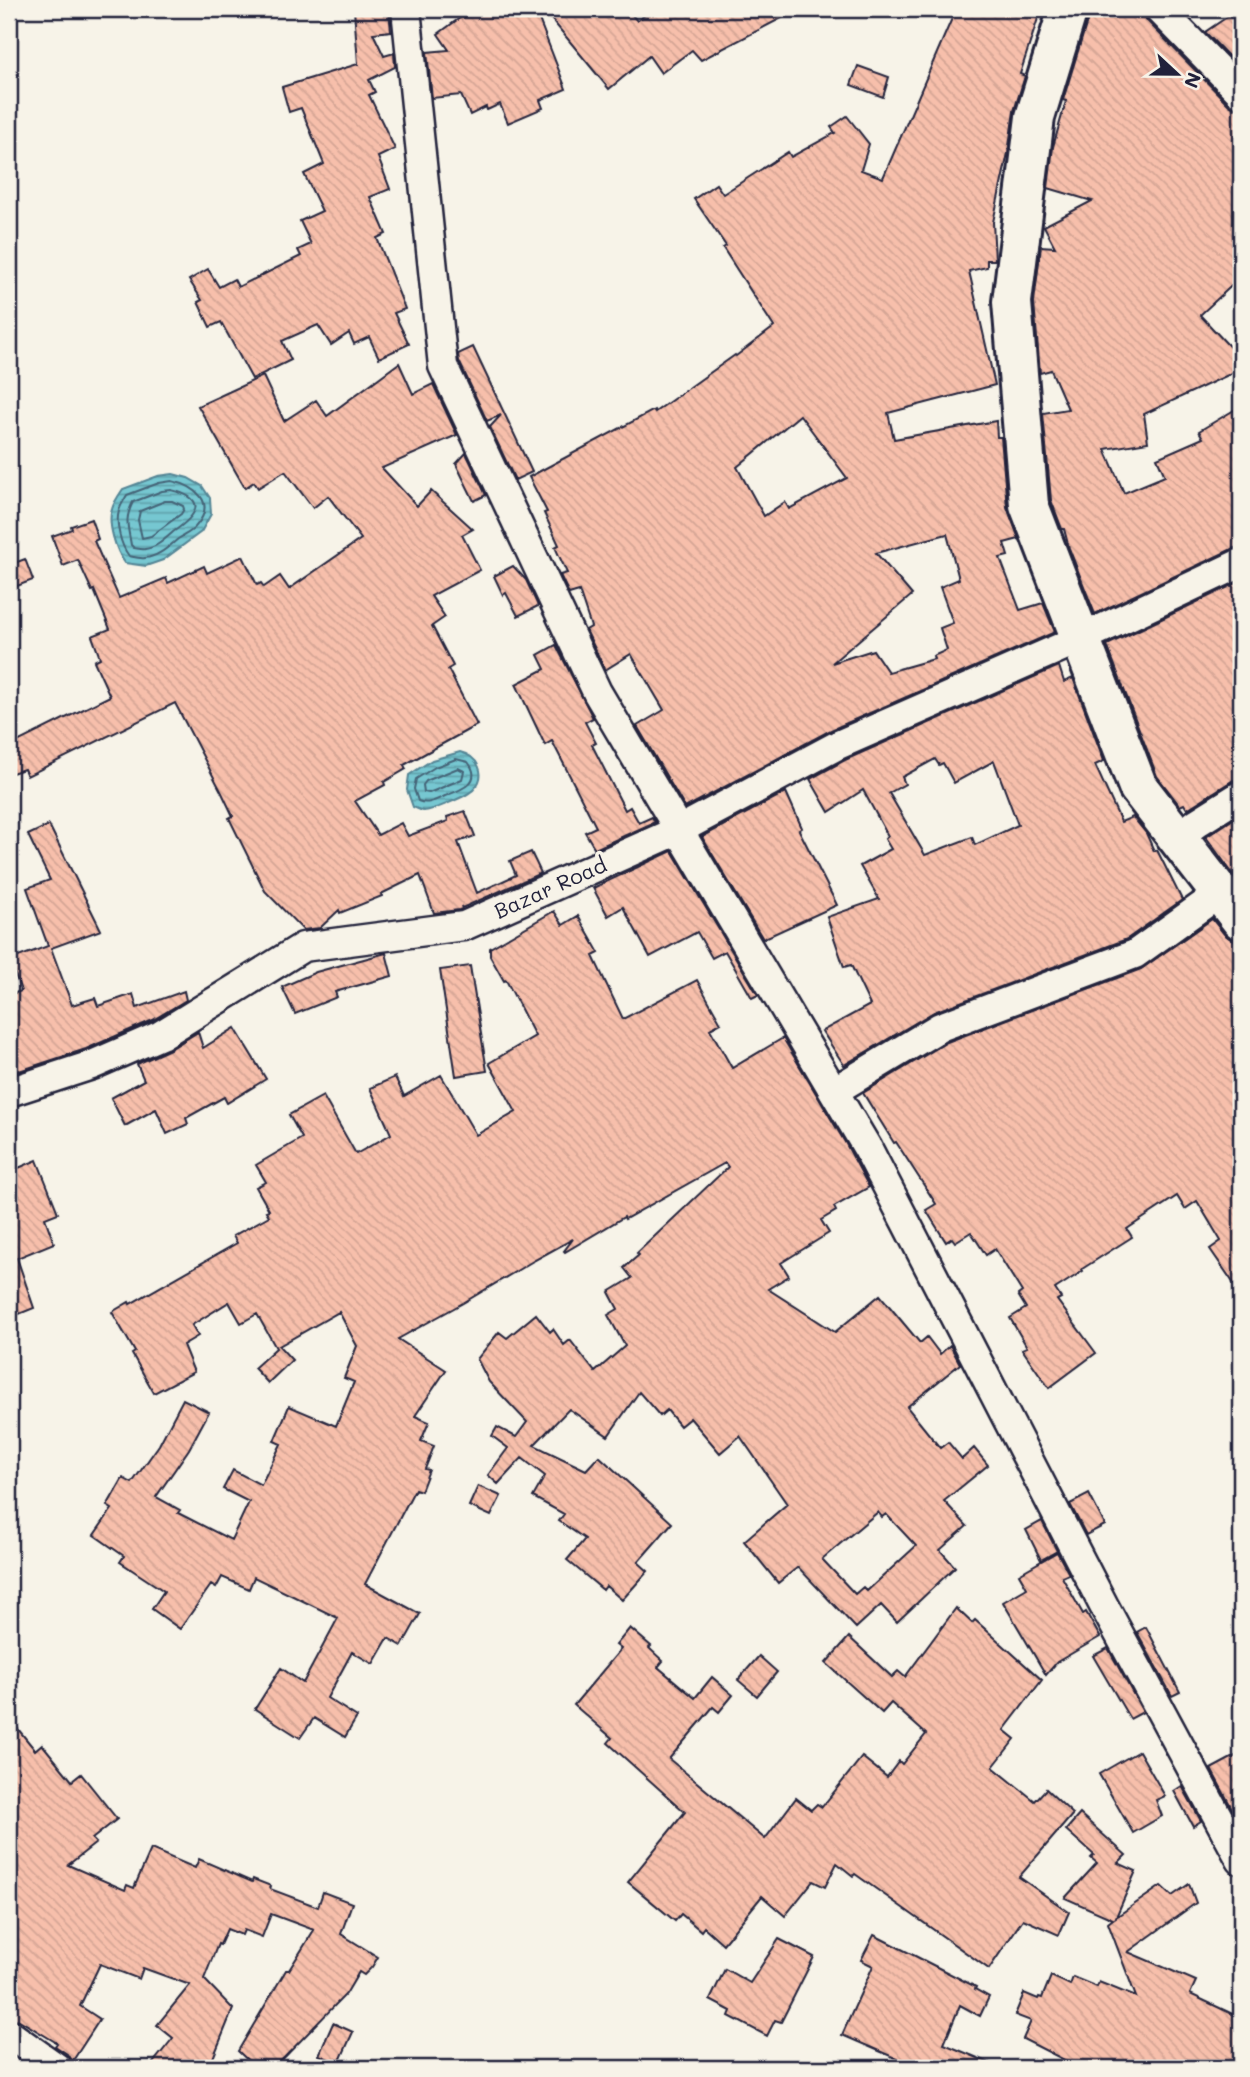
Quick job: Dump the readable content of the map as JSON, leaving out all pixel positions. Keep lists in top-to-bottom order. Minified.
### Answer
{"streets":{"street":["Bazar Road"]},"north":"right"}
